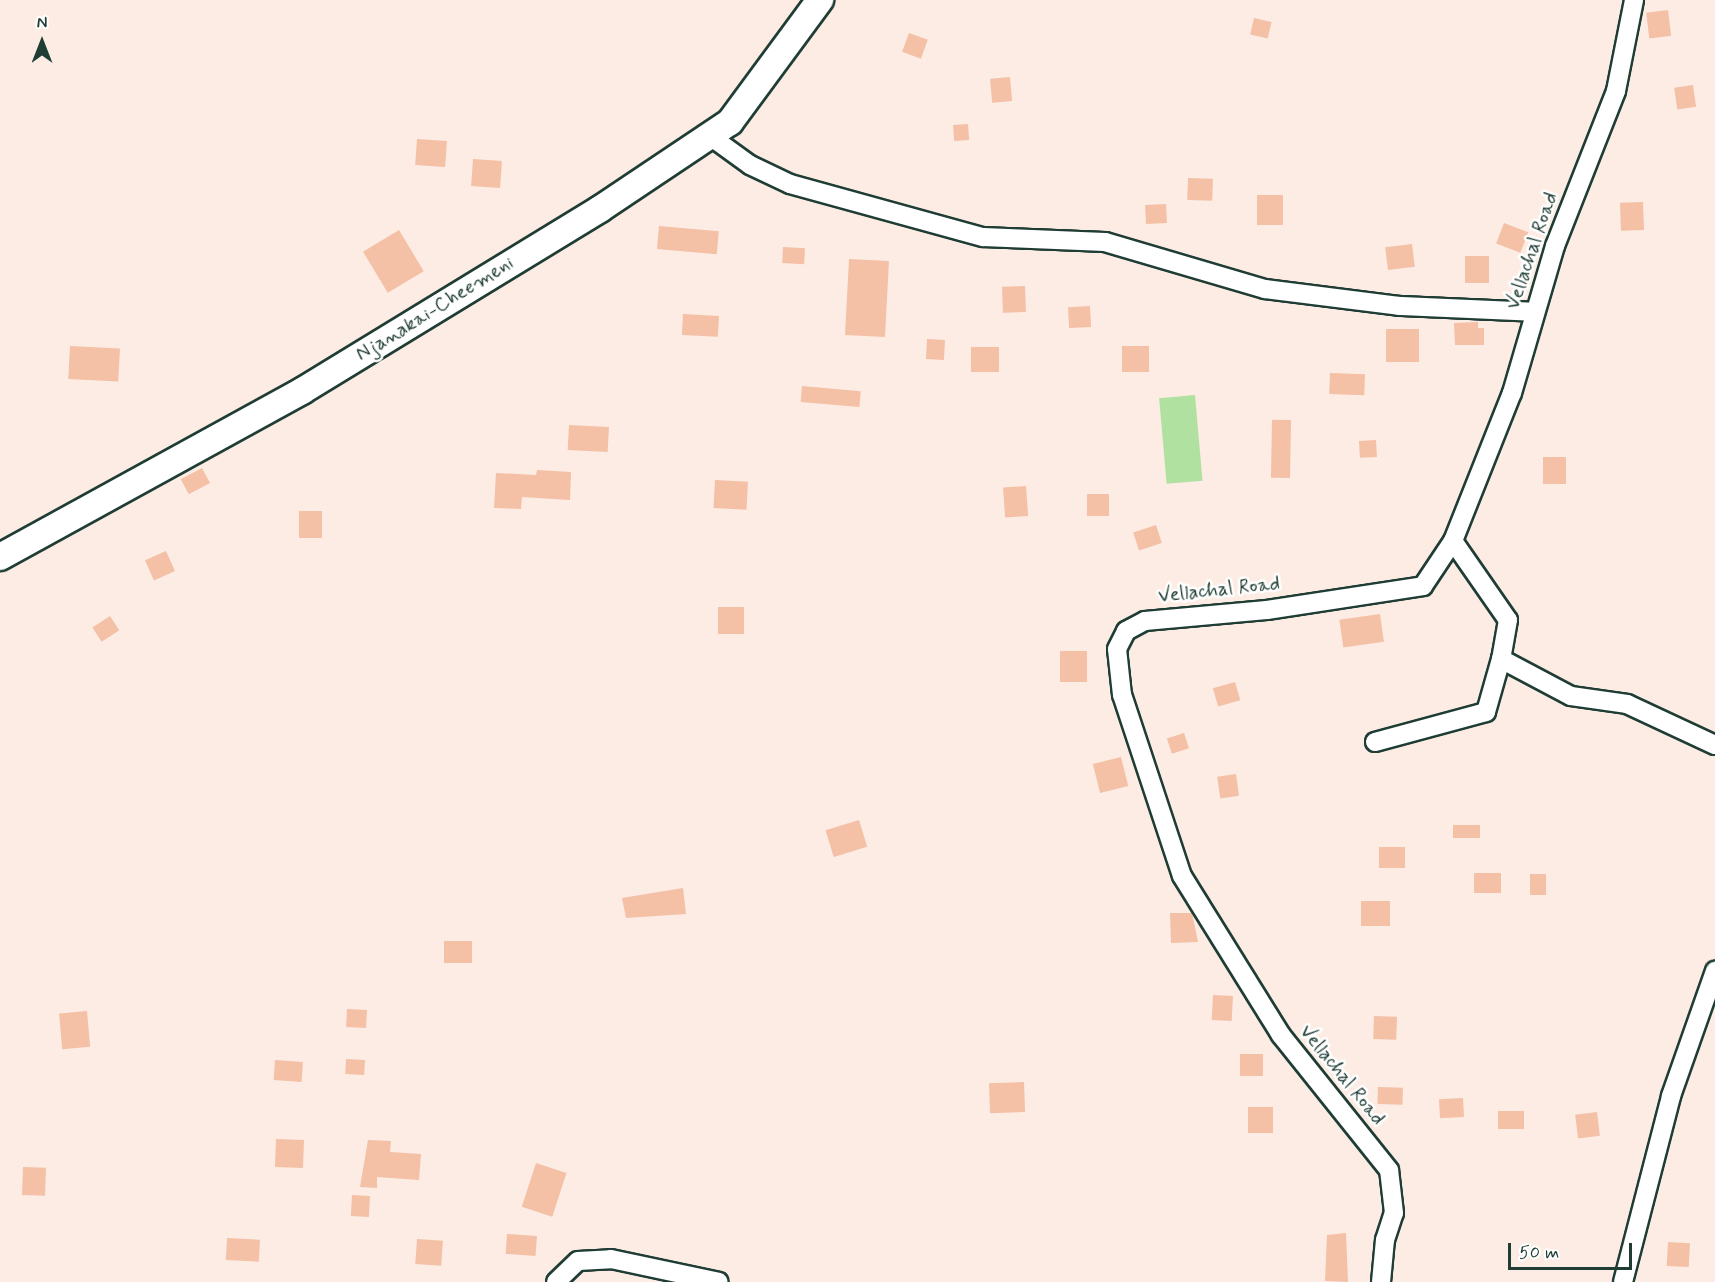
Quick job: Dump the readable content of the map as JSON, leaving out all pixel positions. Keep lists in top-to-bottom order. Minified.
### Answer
{"streets":{"main road":["Njanakai-Cheemeni"],"street":["Vellachal Road"]},"scale_bar":"50 m","north":"top"}
